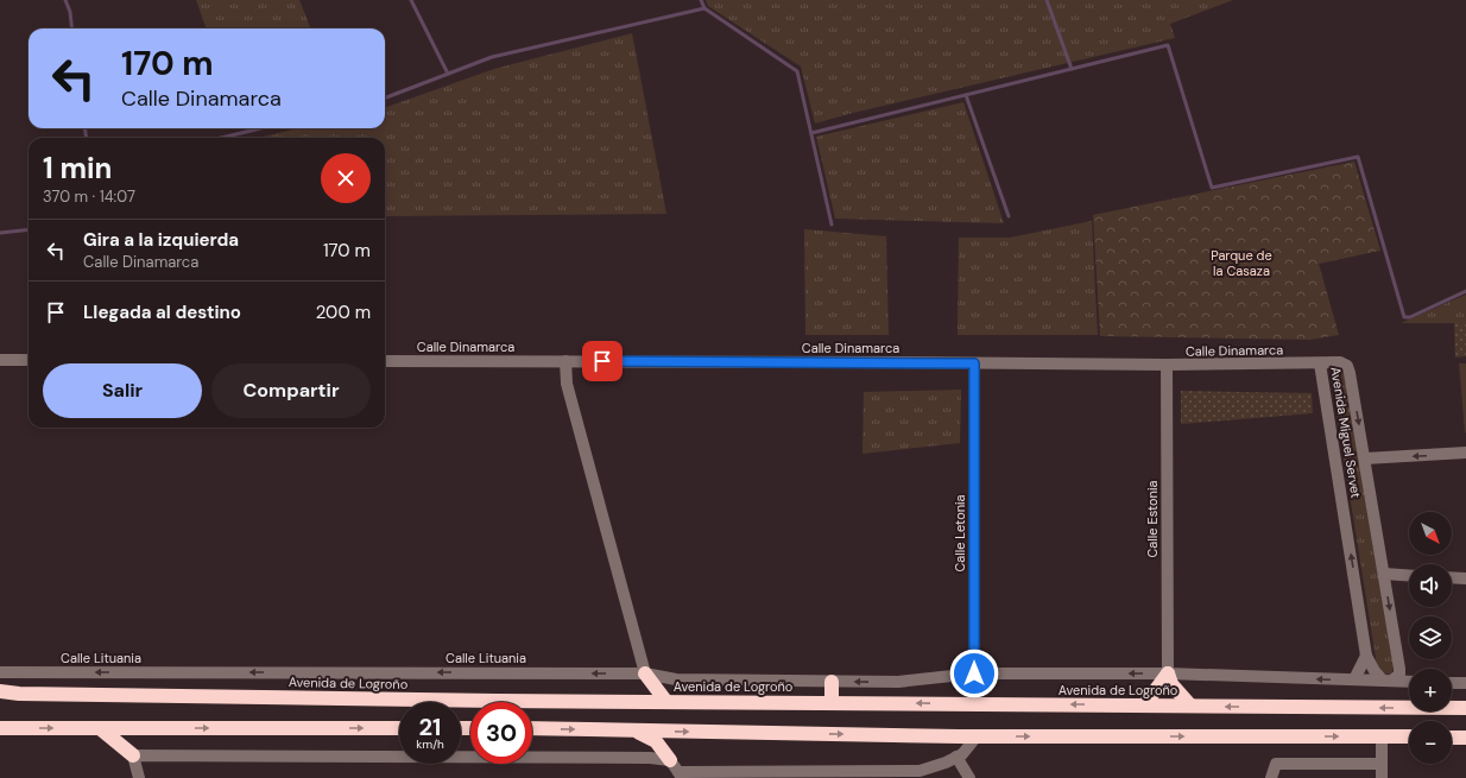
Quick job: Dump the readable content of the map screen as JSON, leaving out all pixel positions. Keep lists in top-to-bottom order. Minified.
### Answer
{"streets":{"highway":["Avenida de Logroño"],"street":["Calle Dinamarca","Avenida Miguel Servet","Calle Estonia","Calle Letonia","Calle Lituania"]},"crossings":[["Calle Dinamarca","Avenida Miguel Servet"],["Calle Dinamarca","Calle Estonia"],["Calle Dinamarca","Calle Letonia"],["Avenida Miguel Servet","Calle Lituania"],["Calle Estonia","Calle Lituania"],["Calle Letonia","Calle Lituania"],["Calle Letonia","Avenida de Logroño"]],"parks":["Parque de la Casaza"],"north":"bottom right","page":{"turn":["170 m","Calle Dinamarca"],"heading":["1 min","370 m · 14:07"],"list":[{"name":"Gira a la izquierda","note":"Calle Dinamarca","value":"170 m"},{"name":"Llegada al destino","value":"200 m"}],"buttons":["Salir","Compartir"],"map_buttons":["+","−"],"speed":"21 km/h","limit":"30"}}
